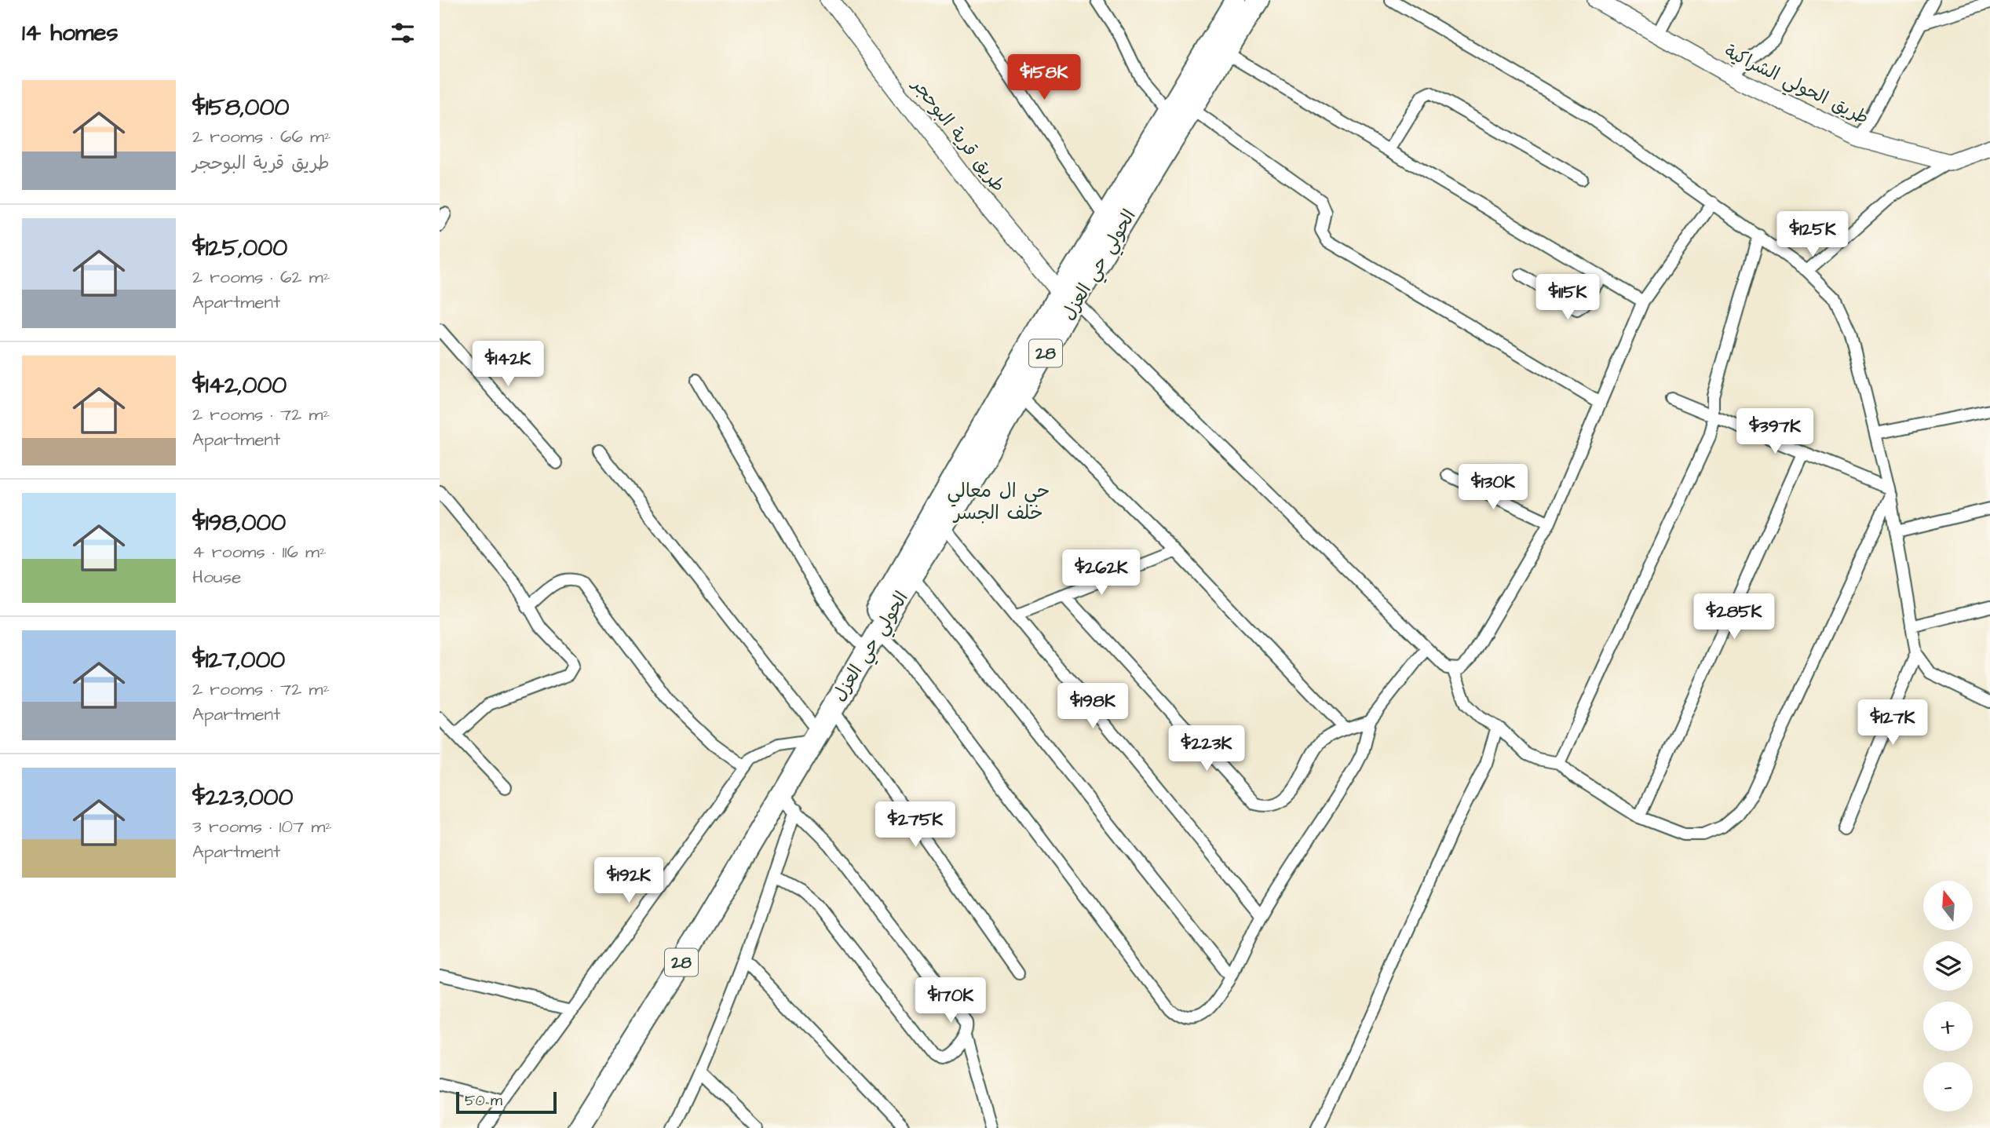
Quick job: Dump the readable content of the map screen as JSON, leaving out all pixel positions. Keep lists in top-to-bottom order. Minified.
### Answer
{"streets":{"highway":["الحولي حي العزل","28"],"street":["طريق الحولي الشراكية","طريق قرية البوحجر"]},"crossings":[["طريق قرية البوحجر","الحولي حي العزل"],["الحولي حي العزل","28"]],"districts":["حي ال معالي خلف الجسر"],"scale_bar":"50 m","north":"top","page":{"heading":"14 homes","price":["$158K","$125K","$115K","$142K","$397K","$130K","$262K","$285K","$198K","$127K","$223K","$275K","$192K","$170K"],"list":[{"name":"$158,000","note":"2 rooms · 66 m² · طريق قرية البوحجر"},{"name":"$125,000","note":"2 rooms · 62 m² · Apartment"},{"name":"$142,000","note":"2 rooms · 72 m² · Apartment"},{"name":"$198,000","note":"4 rooms · 116 m² · House"},{"name":"$127,000","note":"2 rooms · 72 m² · Apartment"},{"name":"$223,000","note":"3 rooms · 107 m² · Apartment"}],"map_buttons":["+","−"],"scale":"50 m"}}
